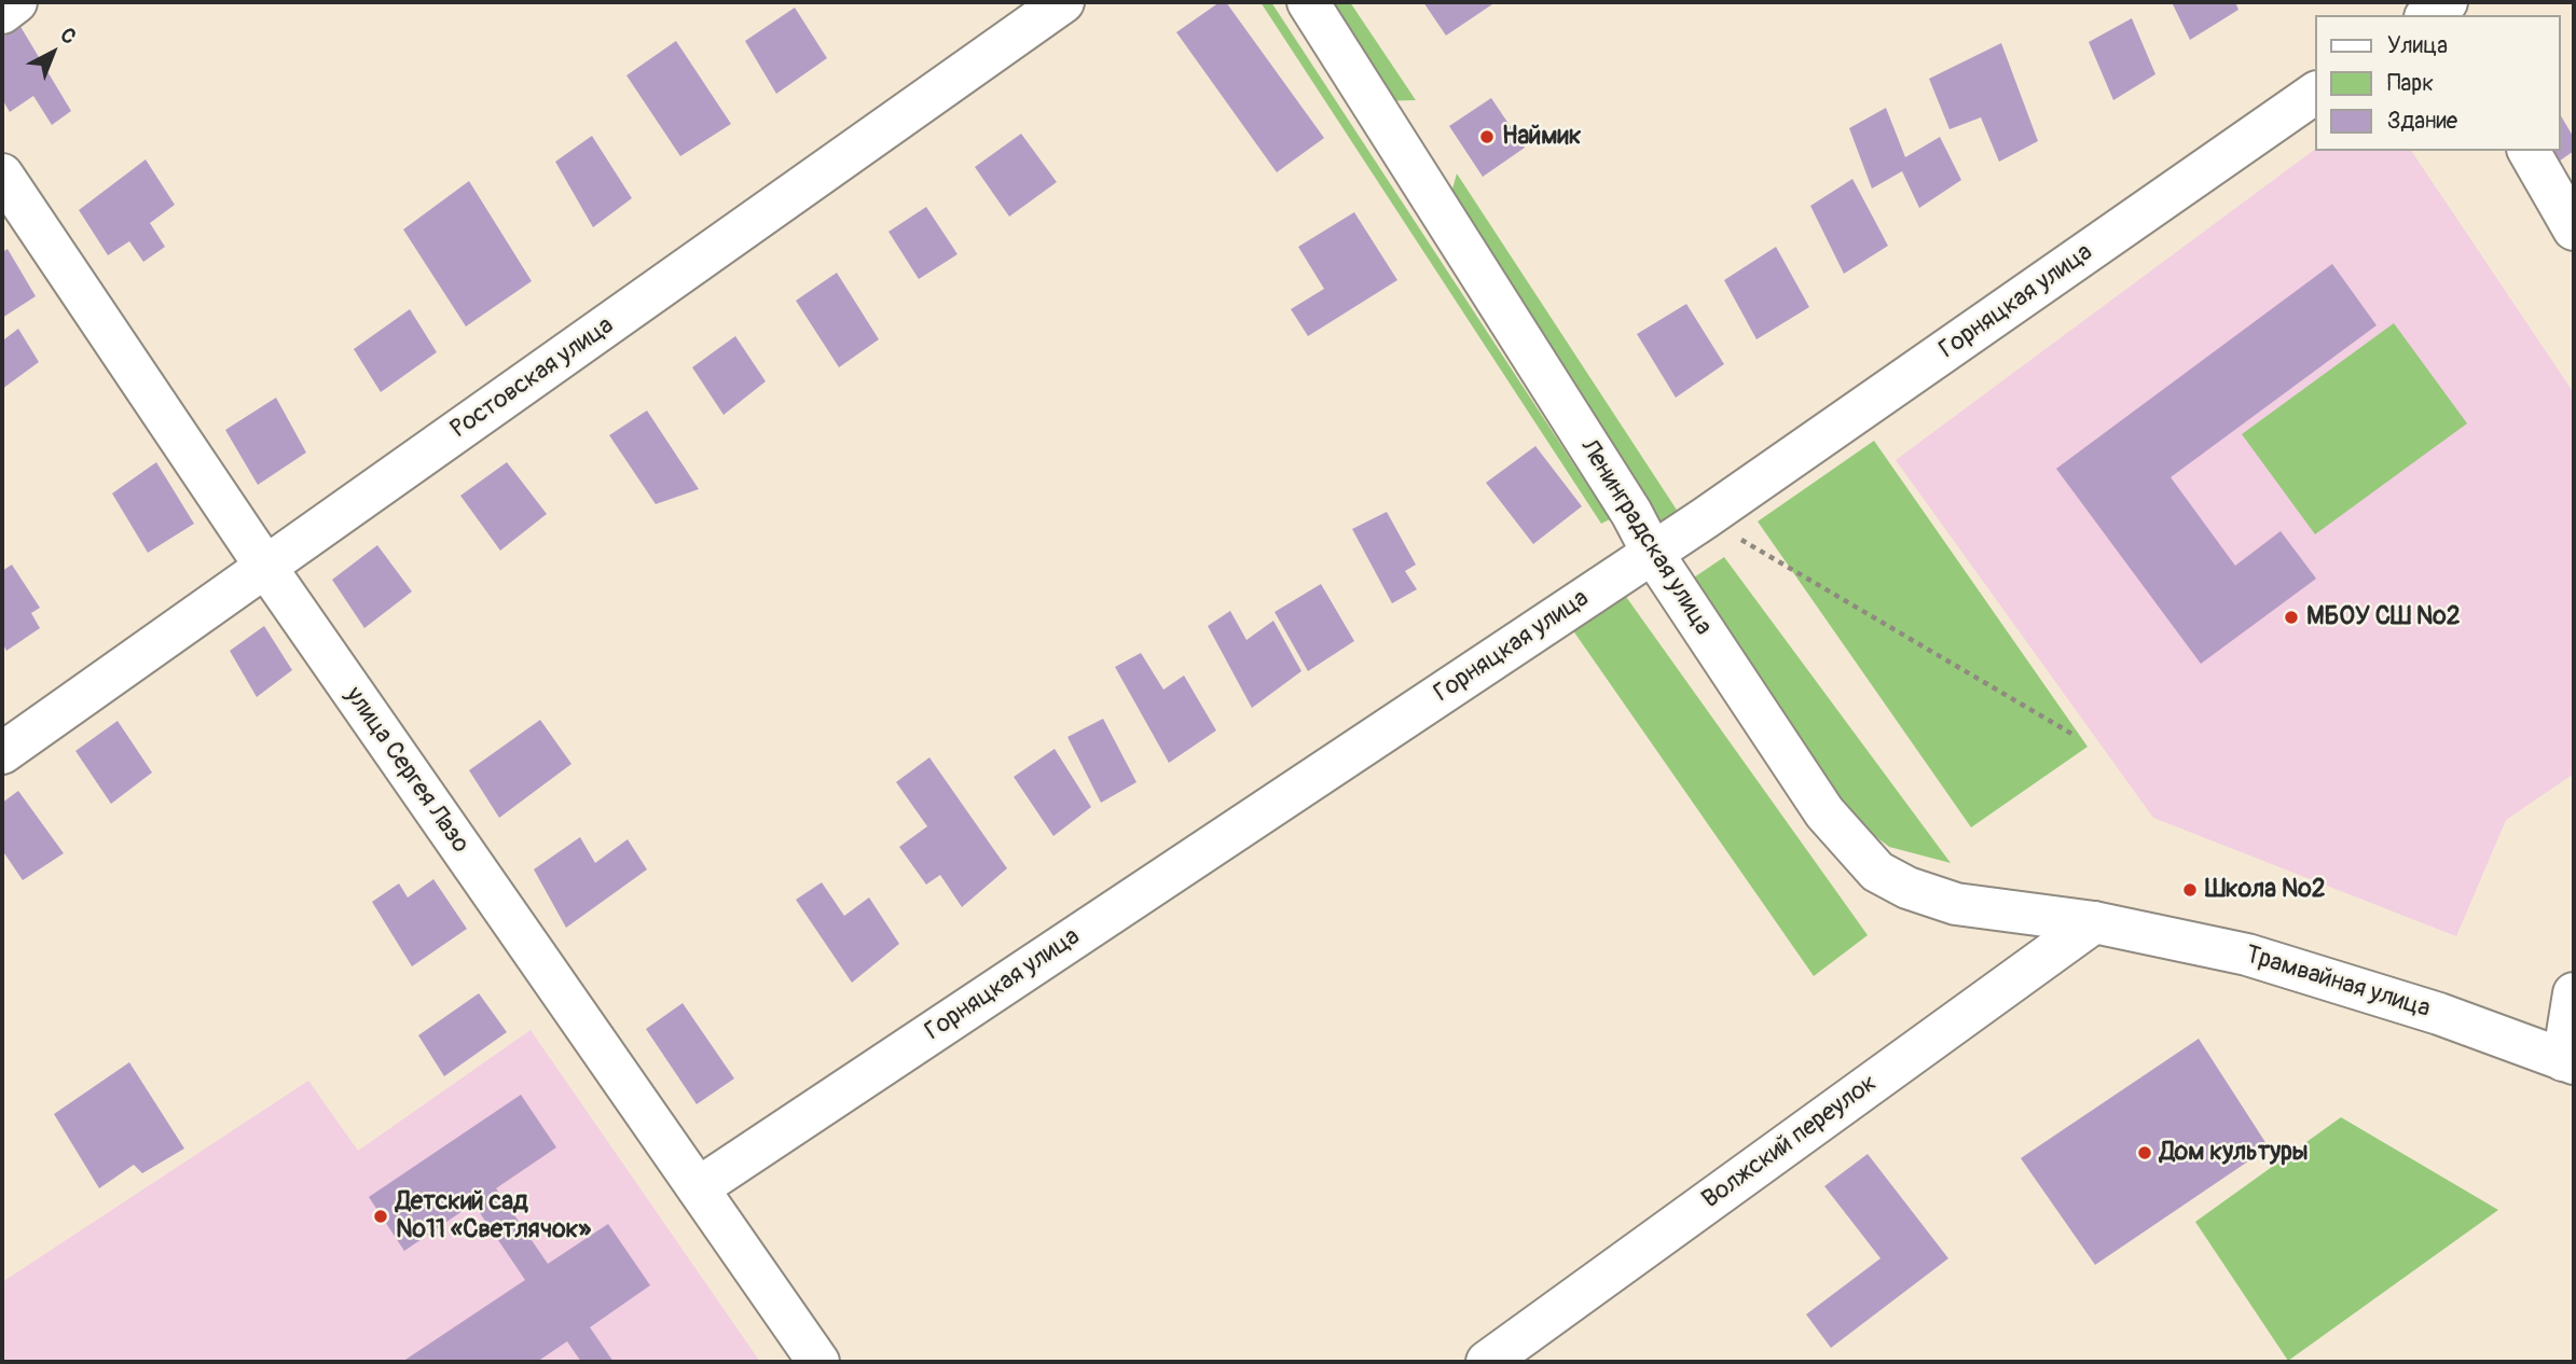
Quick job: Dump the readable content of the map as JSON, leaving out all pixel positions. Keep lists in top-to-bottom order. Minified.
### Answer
{"streets":{"street":["Горняцкая улица","Ростовская улица","Ленинградская улица","улица Сергея Лазо","Трамвайная улица","Волжский переулок"]},"crossings":[["Горняцкая улица","Ленинградская улица"],["Горняцкая улица","улица Сергея Лазо"],["Ростовская улица","улица Сергея Лазо"],["Ленинградская улица","Трамвайная улица"],["Ленинградская улица","Волжский переулок"],["Трамвайная улица","Волжский переулок"]],"places":["Наймик","МБОУ СШ №2","Школа №2","Дом культуры","Детский сад №11 «Светлячок»"],"legend":["Улица","Парк","Здание"],"north":"top right"}
